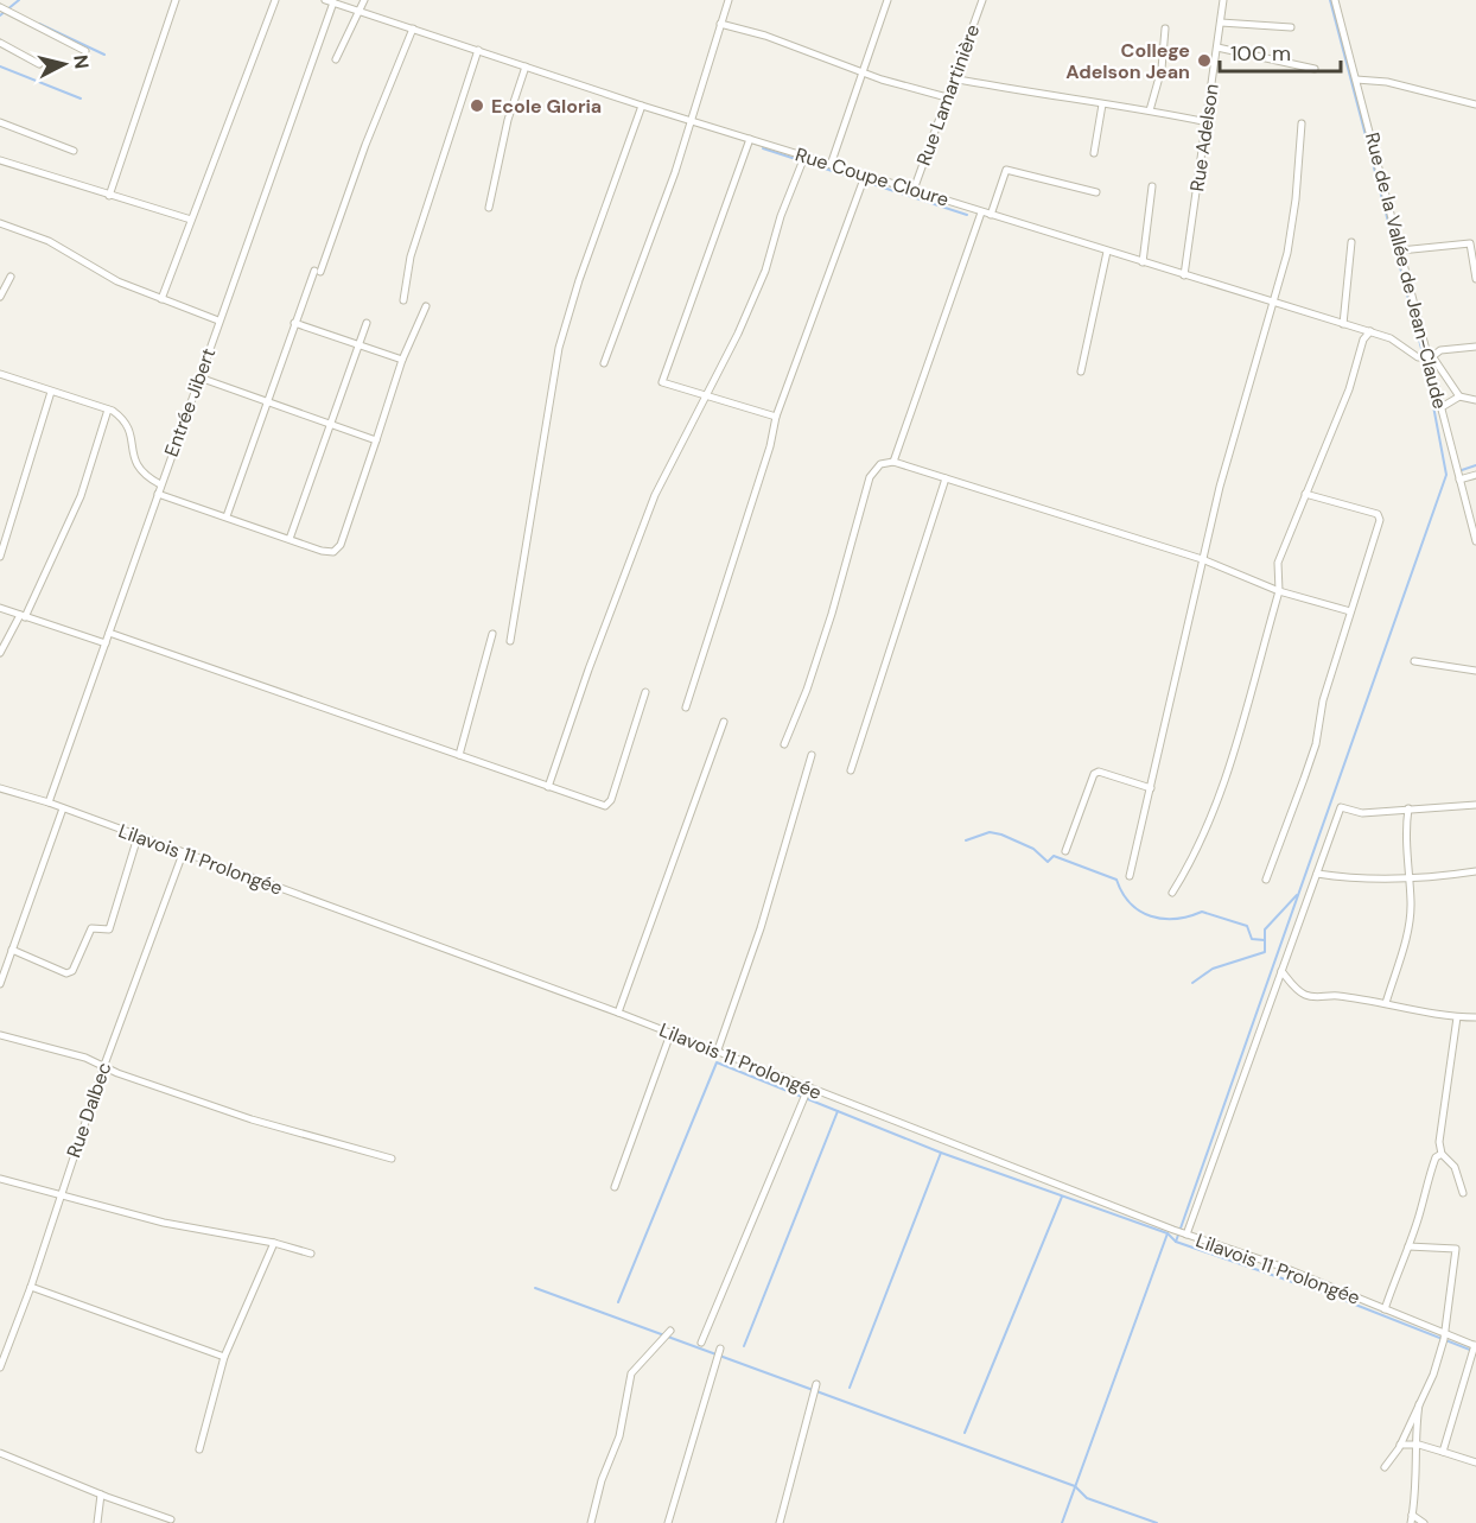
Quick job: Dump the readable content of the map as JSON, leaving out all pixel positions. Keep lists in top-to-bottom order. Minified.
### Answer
{"streets":{"street":["Rue Lamartinière","Rue Adelson","Rue Coupe Cloure","Rue de la Vallée de Jean-Claude","Entrée Jibert","Lilavois 11 Prolongée","Rue Dalbec"]},"crossings":[["Rue Lamartinière","Rue Coupe Cloure"],["Rue Adelson","Rue Coupe Cloure"],["Rue Coupe Cloure","Rue de la Vallée de Jean-Claude"],["Rue Coupe Cloure","Entrée Jibert"],["Entrée Jibert","Lilavois 11 Prolongée"],["Lilavois 11 Prolongée","Rue Dalbec"]],"places":["College Adelson Jean","Ecole Gloria"],"scale_bar":"100 m","north":"right"}
